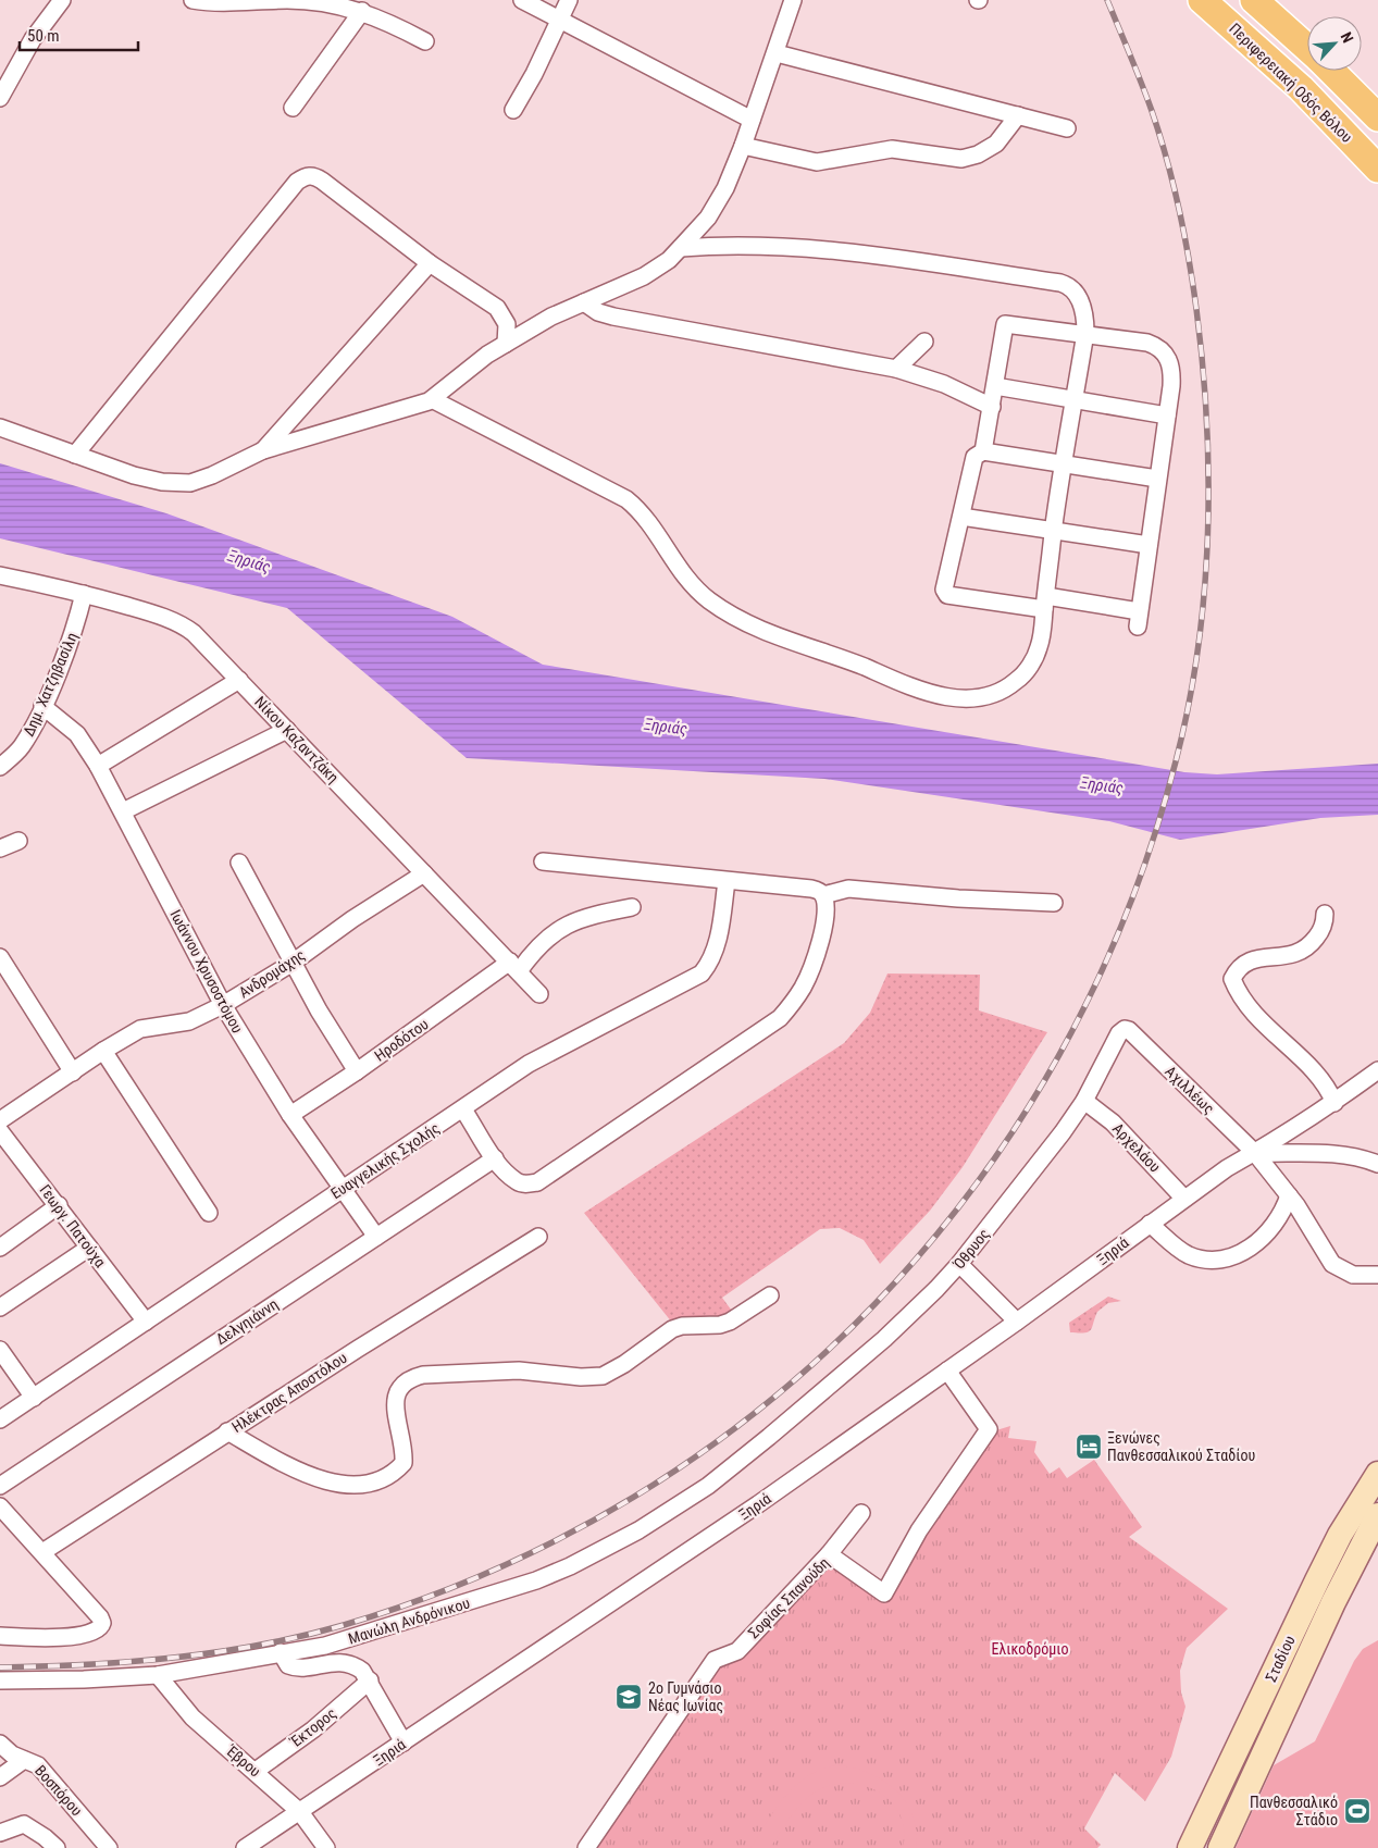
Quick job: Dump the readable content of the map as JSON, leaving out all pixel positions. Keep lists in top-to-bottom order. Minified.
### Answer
{"streets":{"main road":["Περιφερειακή Οδός Βόλου","Σταδίου"],"street":["Δημ. Χατζηβασίλη","Νίκου Καζαντζάκη","Ιωάννου Χρυσοστόμου","Ανδρομάχης","Ηροδότου","Αχιλλέως","Αρχελάου","Ευαγγελικής Σχολής","Γεωργ. Πατούχα","Όθρυος","Ξηριά","Δελγηιάννη","Ηλέκτρας Αποστόλου","Σοφίας Σπανούδη","Μανώλη Ανδρόνικου","Έκτορος","Έβρου","Βοσπόρου"]},"crossings":[["Δημ. Χατζηβασίλη","Νίκου Καζαντζάκη"],["Δημ. Χατζηβασίλη","Ιωάννου Χρυσοστόμου"],["Νίκου Καζαντζάκη","Ανδρομάχης"],["Νίκου Καζαντζάκη","Ηροδότου"],["Ιωάννου Χρυσοστόμου","Ανδρομάχης"],["Ιωάννου Χρυσοστόμου","Ηροδότου"],["Ιωάννου Χρυσοστόμου","Ευαγγελικής Σχολής"],["Ιωάννου Χρυσοστόμου","Δελγηιάννη"],["Αχιλλέως","Όθρυος"],["Αχιλλέως","Ξηριά"],["Αρχελάου","Όθρυος"],["Αρχελάου","Ξηριά"],["Ευαγγελικής Σχολής","Γεωργ. Πατούχα"],["Όθρυος","Μανώλη Ανδρόνικου"],["Ξηριά","Σοφίας Σπανούδη"],["Ξηριά","Έβρου"],["Μανώλη Ανδρόνικου","Έβρου"],["Έκτορος","Έβρου"]],"water":["Ξηριάς"],"parks":["Ελικοδρόμιο"],"places":{"hotel":["Ξενώνες Πανθεσσαλικού Σταδίου"],"school or university":["2ο Γυμνάσιο Νέας Ιωνίας"],"sports":["Πανθεσσαλικό Στάδιο"]},"scale_bar":"50 m","north":"top right"}
